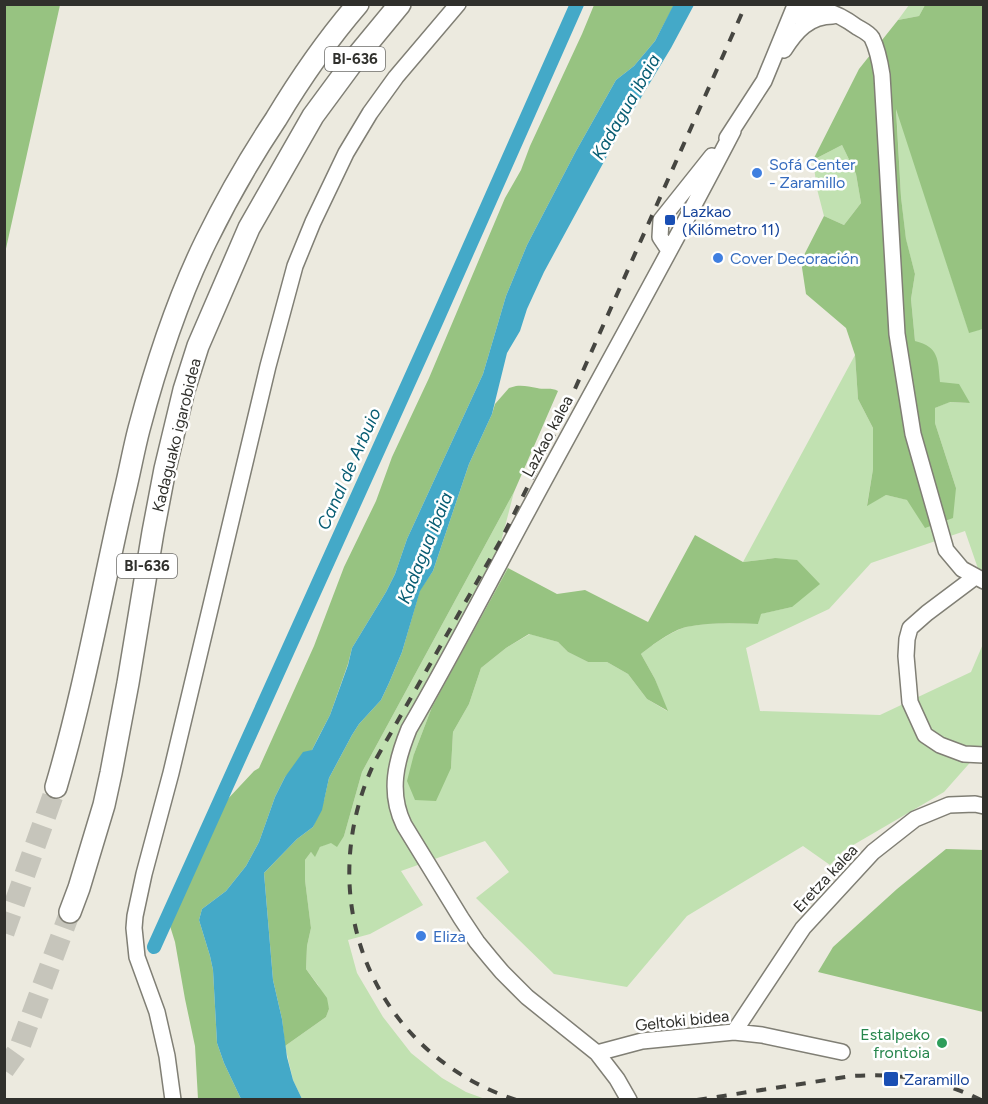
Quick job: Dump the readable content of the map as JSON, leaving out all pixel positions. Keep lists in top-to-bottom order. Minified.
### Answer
{"streets":{"highway":["BI-636","Kadaguako igarobidea"],"street":["Lazkao kalea","Eretza kalea","Geltoki bidea"]},"crossings":[["Lazkao kalea","Geltoki bidea"],["Eretza kalea","Geltoki bidea"]],"water":["Kadagua ibaia","Canal de Arbuio"],"places":{"other":["Sofá Center - Zaramillo","Cover Decoración","Eliza","Estalpeko frontoia"],"transit":["Lazkao (Kilómetro 11)","Zaramillo"]}}
